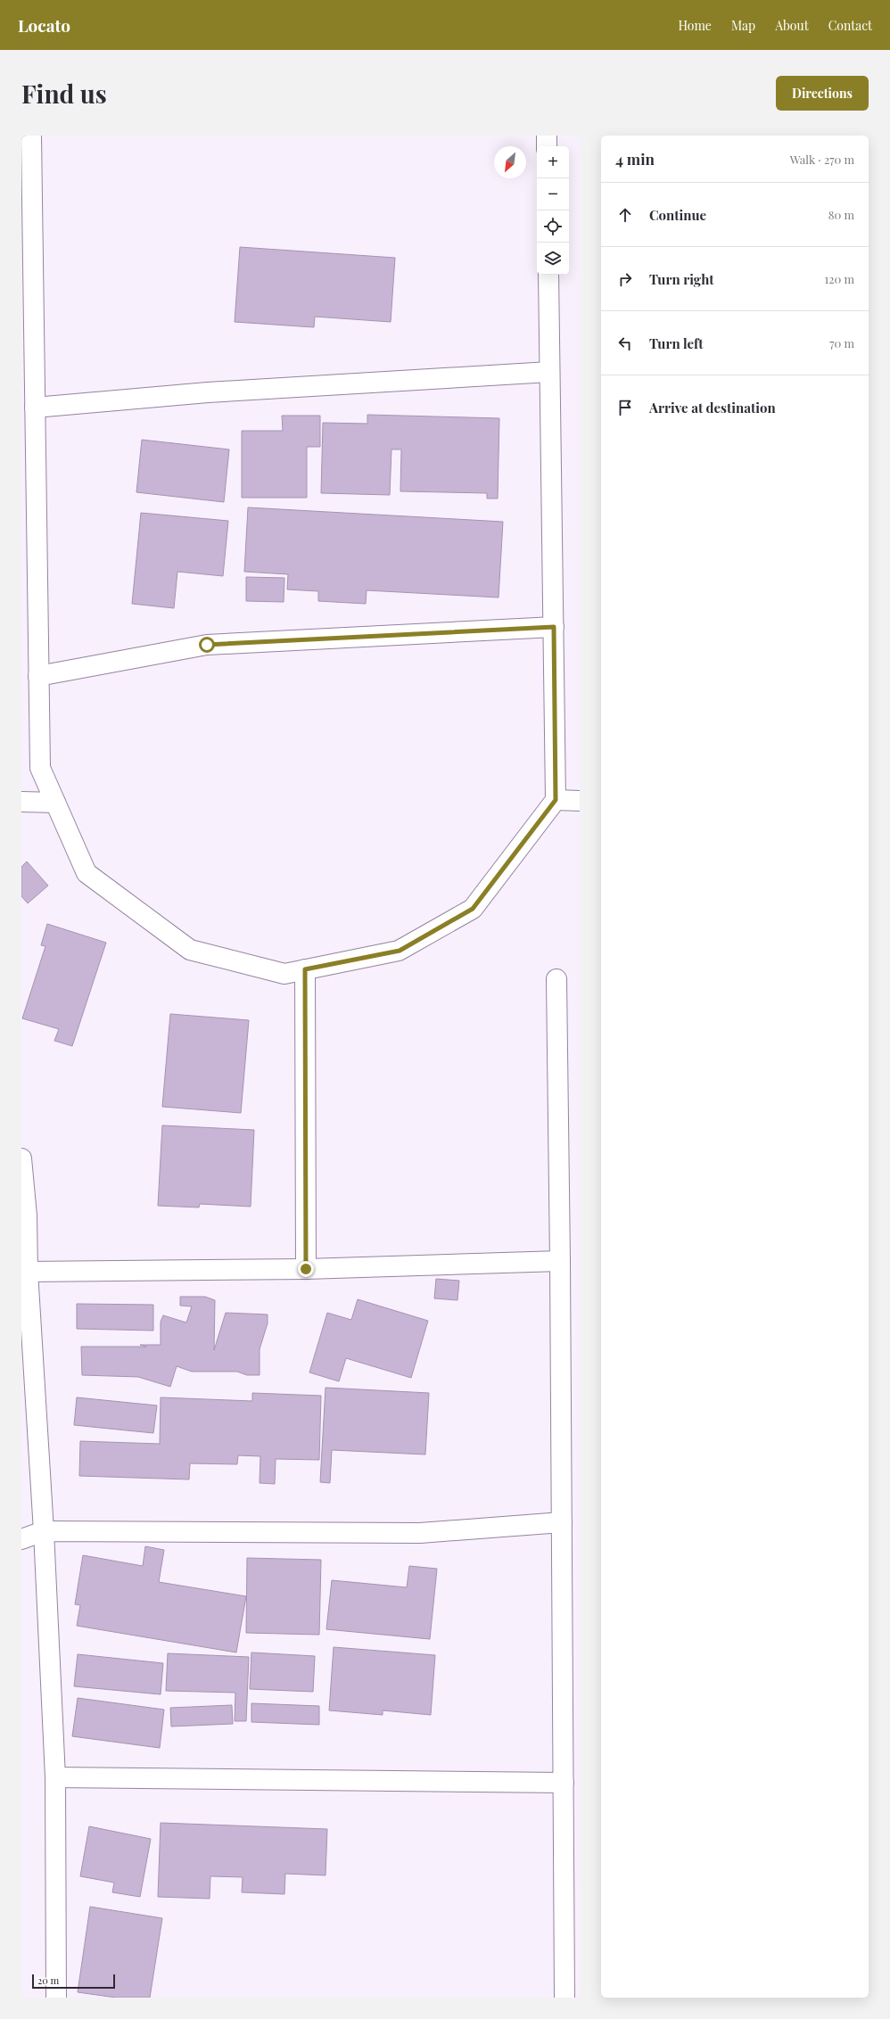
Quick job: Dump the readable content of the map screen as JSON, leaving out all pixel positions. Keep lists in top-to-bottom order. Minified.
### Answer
{"scale_bar":"20 m","north":"bottom left","page":{"header":"Locato","nav":["Home","Map","About","Contact"],"buttons":"Directions","title":"Find us","heading":["4 min","Walk · 270 m"],"map_buttons":["+","−"],"list":[["Continue","80 m"],["Turn right","120 m"],["Turn left","70 m"],"Arrive at destination"],"scale":"20 m"}}
